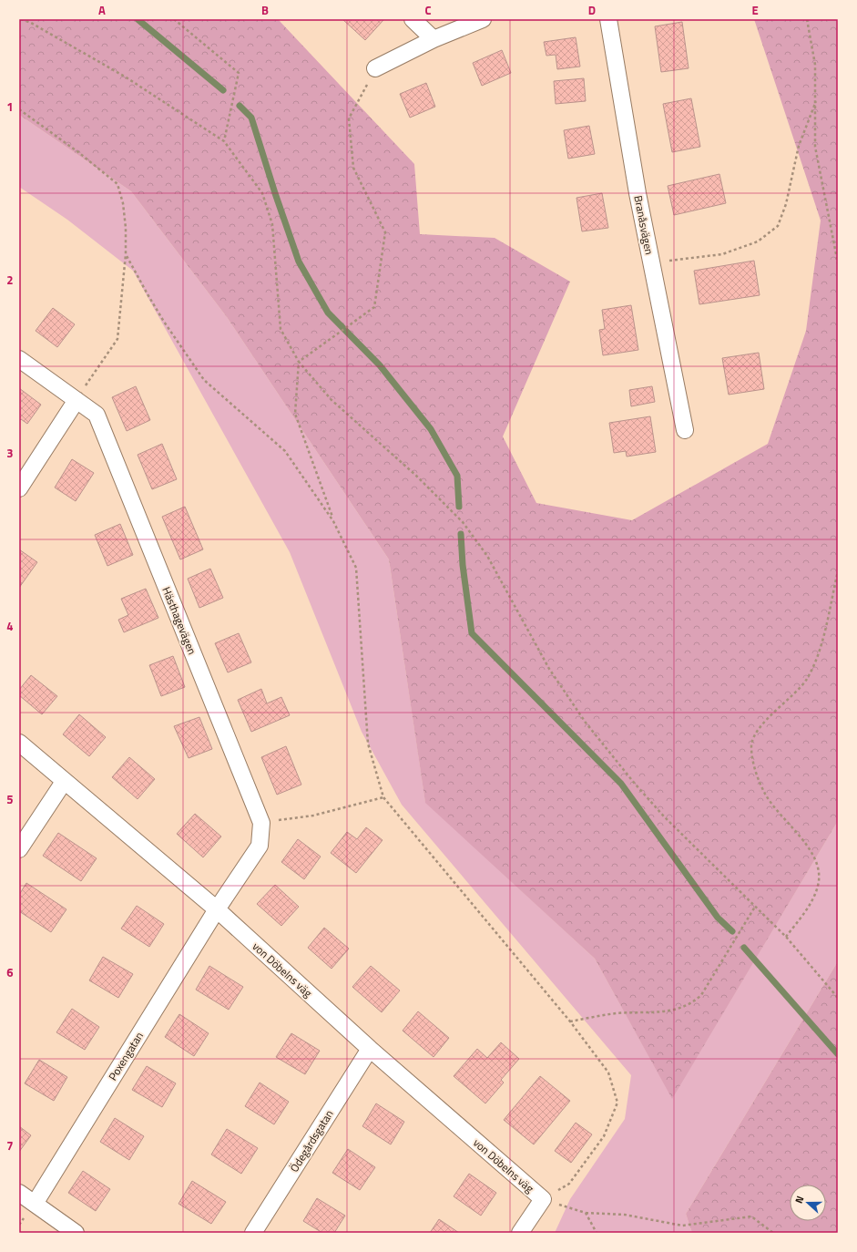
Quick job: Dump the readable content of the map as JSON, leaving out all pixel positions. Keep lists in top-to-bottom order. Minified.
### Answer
{"streets":{"street":["Branåsvägen","Hästhagevägen","von Döbelns väg","Poxengatan","Ödegårdsgatan"]},"crossings":[["Hästhagevägen","von Döbelns väg"],["Hästhagevägen","Poxengatan"],["von Döbelns väg","Poxengatan"],["von Döbelns väg","Ödegårdsgatan"]],"north":"left","grid":{"columns":["A","B","C","D","E"],"rows":["1","2","3","4","5","6","7"]}}
